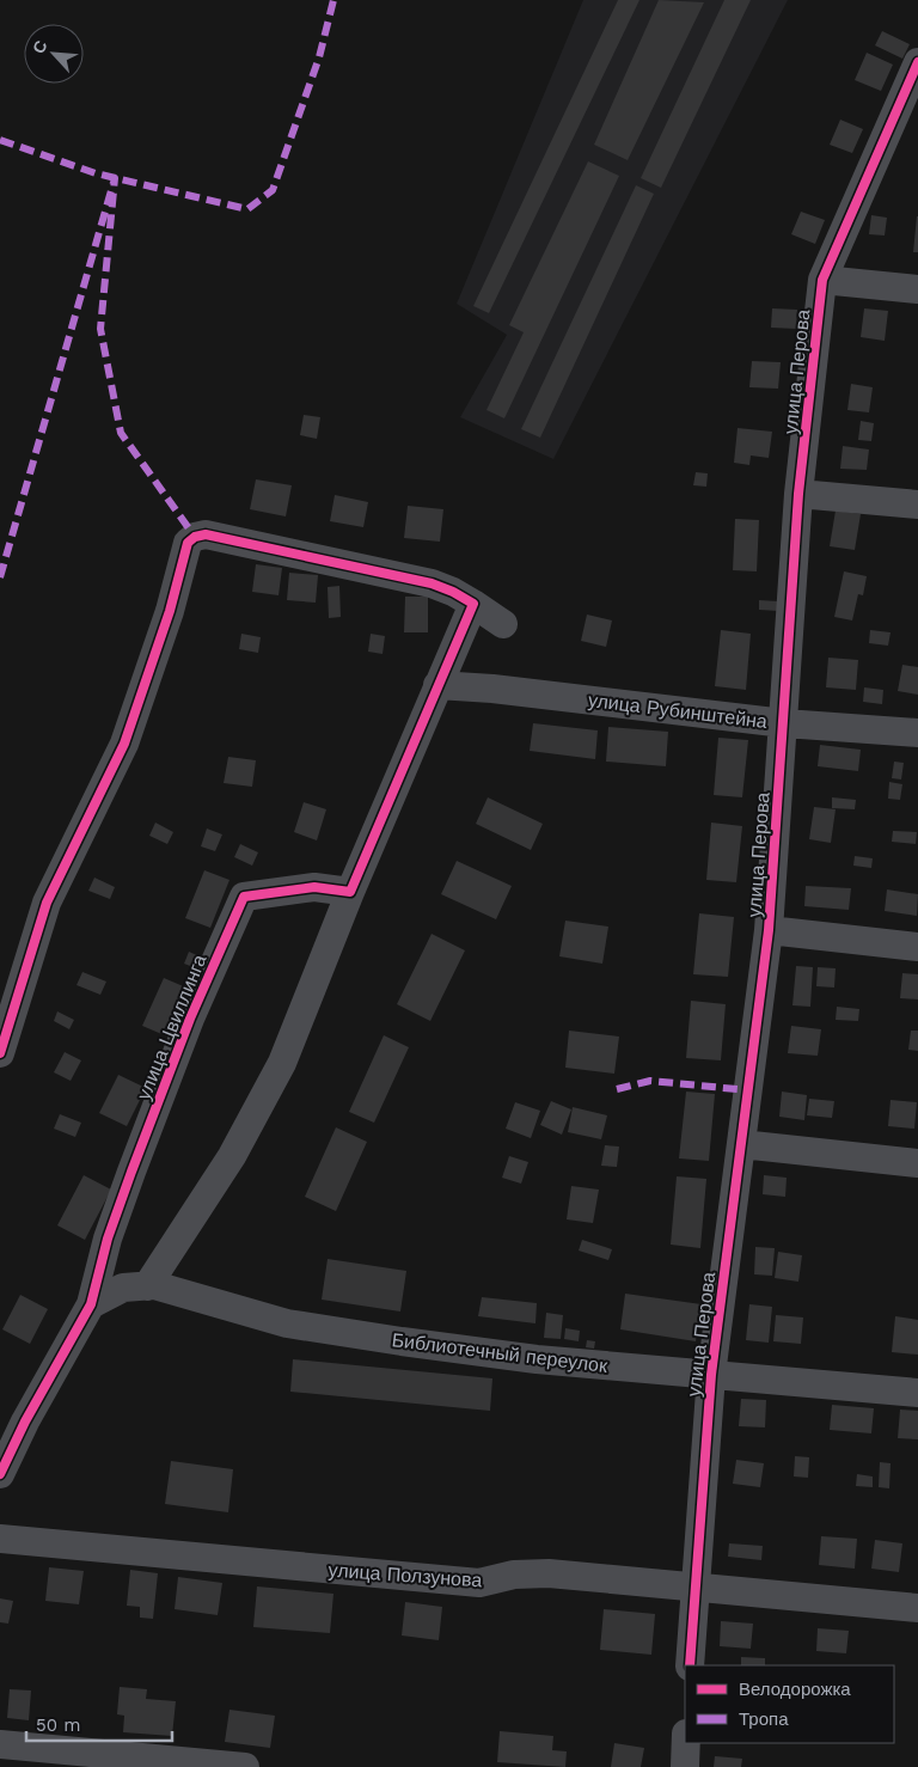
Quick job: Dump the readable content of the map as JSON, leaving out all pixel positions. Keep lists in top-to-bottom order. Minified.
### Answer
{"streets":{"street":["улица Перова","улица Рубинштейна","улица Цвиллинга","Библиотечный переулок","улица Ползунова"]},"crossings":[["улица Перова","улица Рубинштейна"],["улица Перова","Библиотечный переулок"],["улица Перова","улица Ползунова"],["улица Цвиллинга","Библиотечный переулок"]],"legend":["Велодорожка","Тропа"],"scale_bar":"50 m","north":"top left"}
